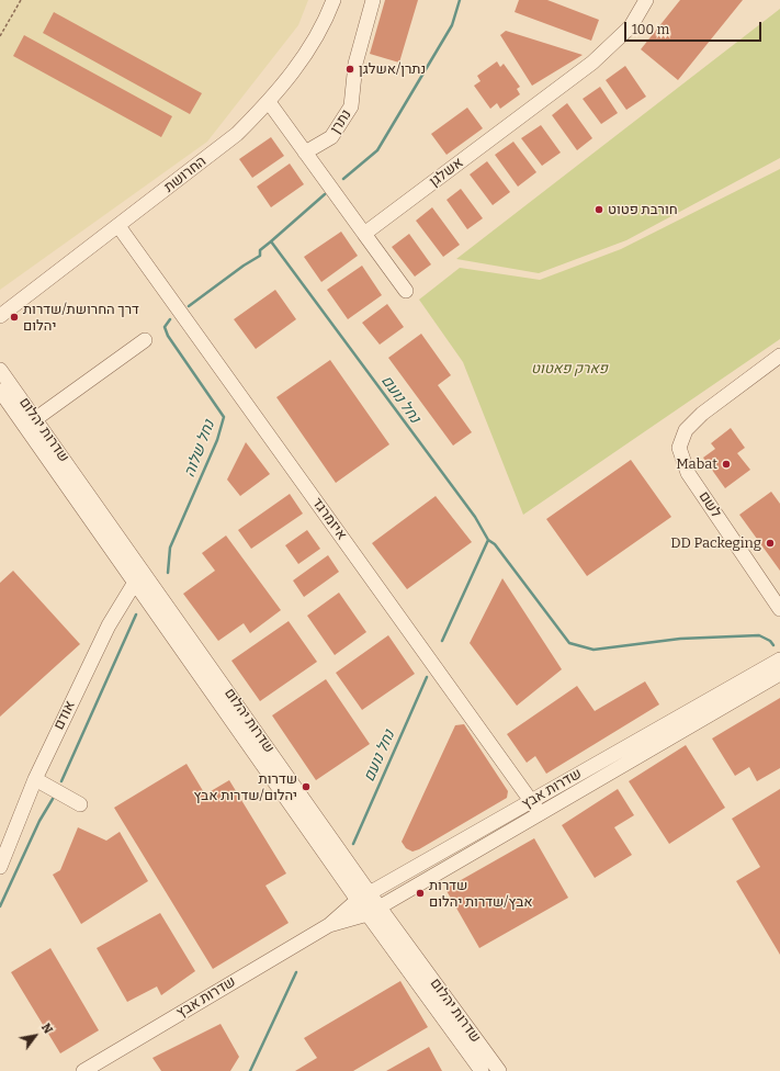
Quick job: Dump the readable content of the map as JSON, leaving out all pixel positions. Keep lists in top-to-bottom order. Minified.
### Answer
{"streets":{"street":["נתרן","אשלגן","החרושת","שדרות יהלום","לשם","איזמרגד","אודם","שדרות אבץ"]},"crossings":[["החרושת","איזמרגד"],["שדרות יהלום","אודם"],["שדרות יהלום","שדרות אבץ"],["איזמרגד","שדרות אבץ"]],"water":["נחל נועם","נחל שלוה"],"parks":["פארק פאטוט"],"places":["נתרן/אשלגן","חורבת פטוט","דרך החרושת/שדרות יהלום","Mabat","DD Packeging","שדרות יהלום/שדרות אבץ","שדרות אבץ/שדרות יהלום"],"scale_bar":"100 m","north":"top right"}
